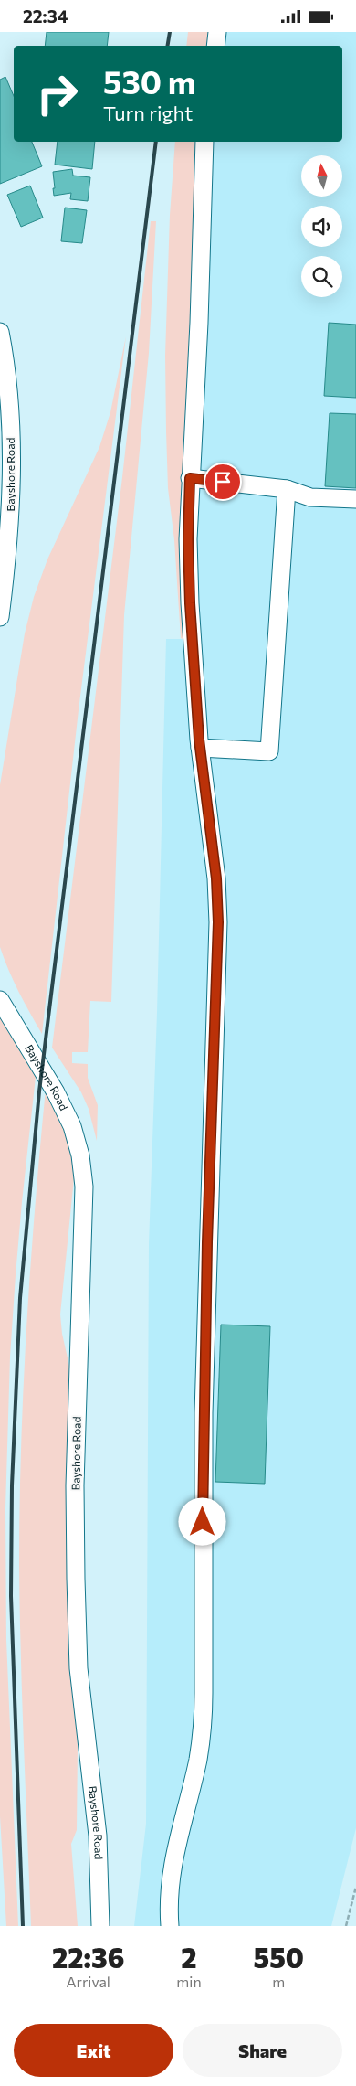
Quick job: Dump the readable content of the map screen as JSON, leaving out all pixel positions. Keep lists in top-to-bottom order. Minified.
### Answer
{"streets":{"street":["Bayshore Road"]},"north":"top","page":{"status":"22:34","turn":["530 m","Turn right"],"eta":["22:36","Arrival","2","min","550","m"],"buttons":["Exit","Share"]}}
